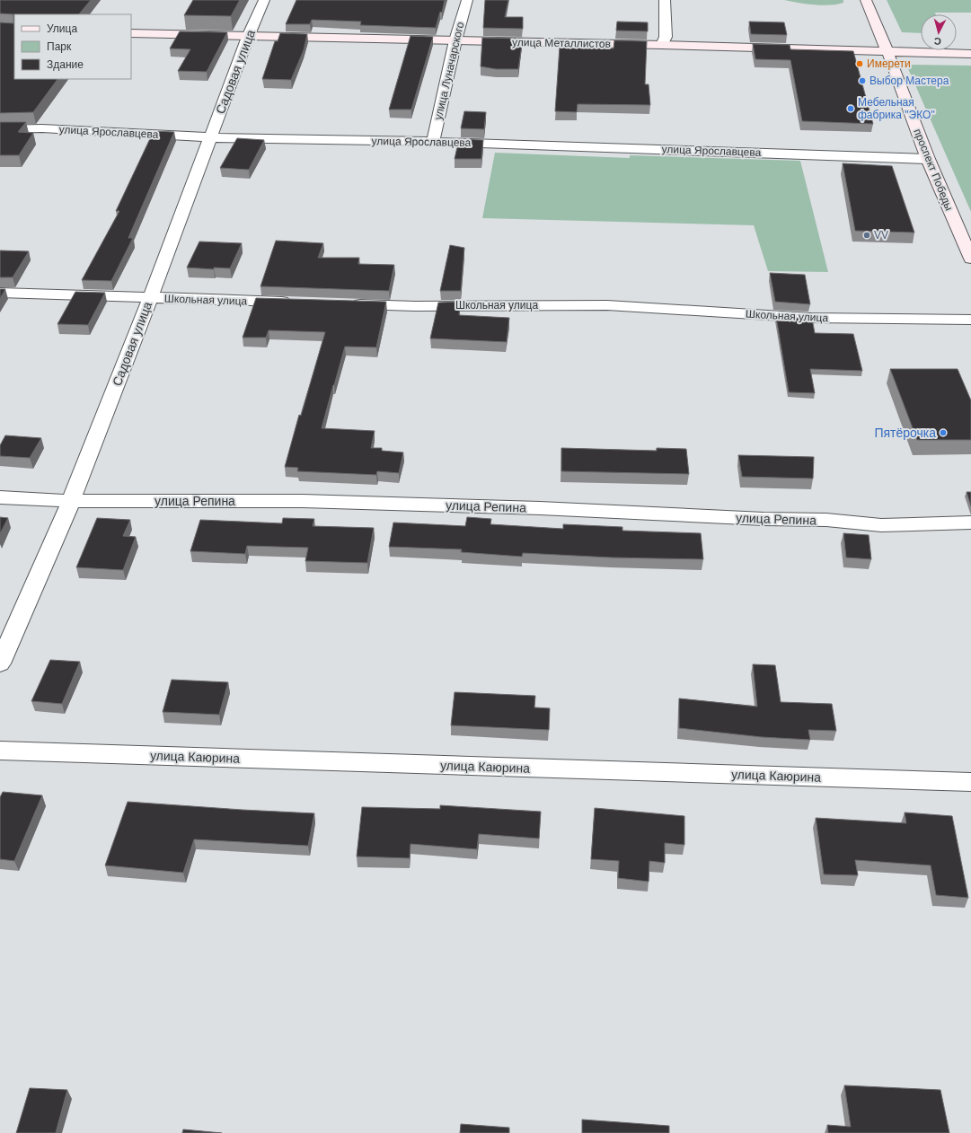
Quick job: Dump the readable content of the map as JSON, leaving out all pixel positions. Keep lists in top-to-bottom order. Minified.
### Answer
{"streets":{"street":["улица Металлистов","улица Луначарского","Садовая улица","улица Ярославцева","проспект Победы","Школьная улица","улица Репина","улица Каюрина"]},"crossings":[["улица Металлистов","улица Луначарского"],["улица Металлистов","Садовая улица"],["улица Металлистов","проспект Победы"],["улица Луначарского","улица Ярославцева"],["Садовая улица","улица Ярославцева"],["Садовая улица","Школьная улица"],["Садовая улица","улица Репина"],["улица Ярославцева","проспект Победы"]],"places":["Имерети","Выбор Мастера","Мебельная фабрика \"ЭКО\"","VV","Пятёрочка"],"legend":["Улица","Парк","Здание"],"north":"bottom"}
